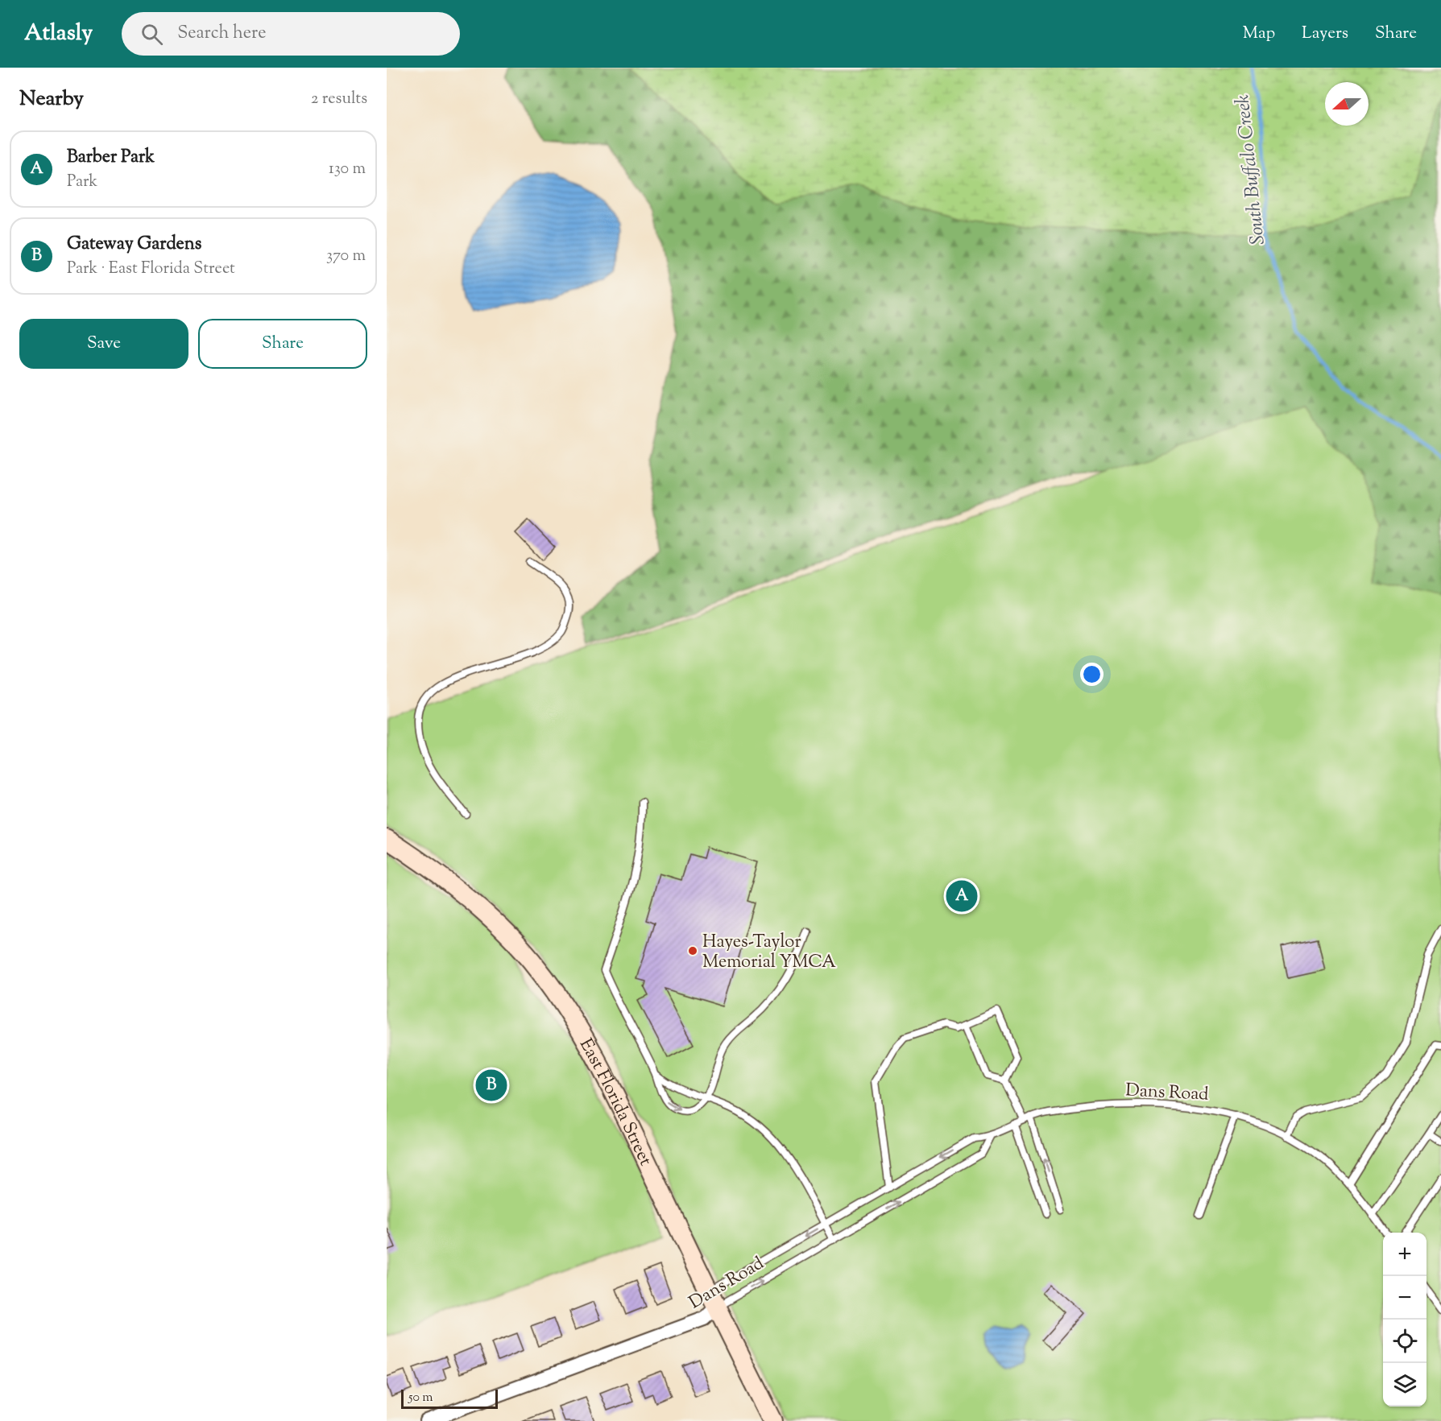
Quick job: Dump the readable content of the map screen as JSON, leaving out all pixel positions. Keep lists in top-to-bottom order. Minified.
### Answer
{"streets":{"main road":["East Florida Street"],"street":["Dans Road"]},"crossings":[["Dans Road","East Florida Street"]],"water":["South Buffalo Creek"],"places":["Hayes-Taylor Memorial YMCA"],"scale_bar":"50 m","north":"left","page":{"header":"Atlasly","search":"Search here","nav":["Map","Layers","Share"],"heading":["Nearby","2 results"],"list":[{"mark":"A","name":"Barber Park","note":"Park","value":"130 m"},{"mark":"B","name":"Gateway Gardens","note":"Park · East Florida Street","value":"370 m"}],"buttons":["Save","Share"],"pins":["A","B"],"map_buttons":["+","−"],"scale":"50 m"}}
